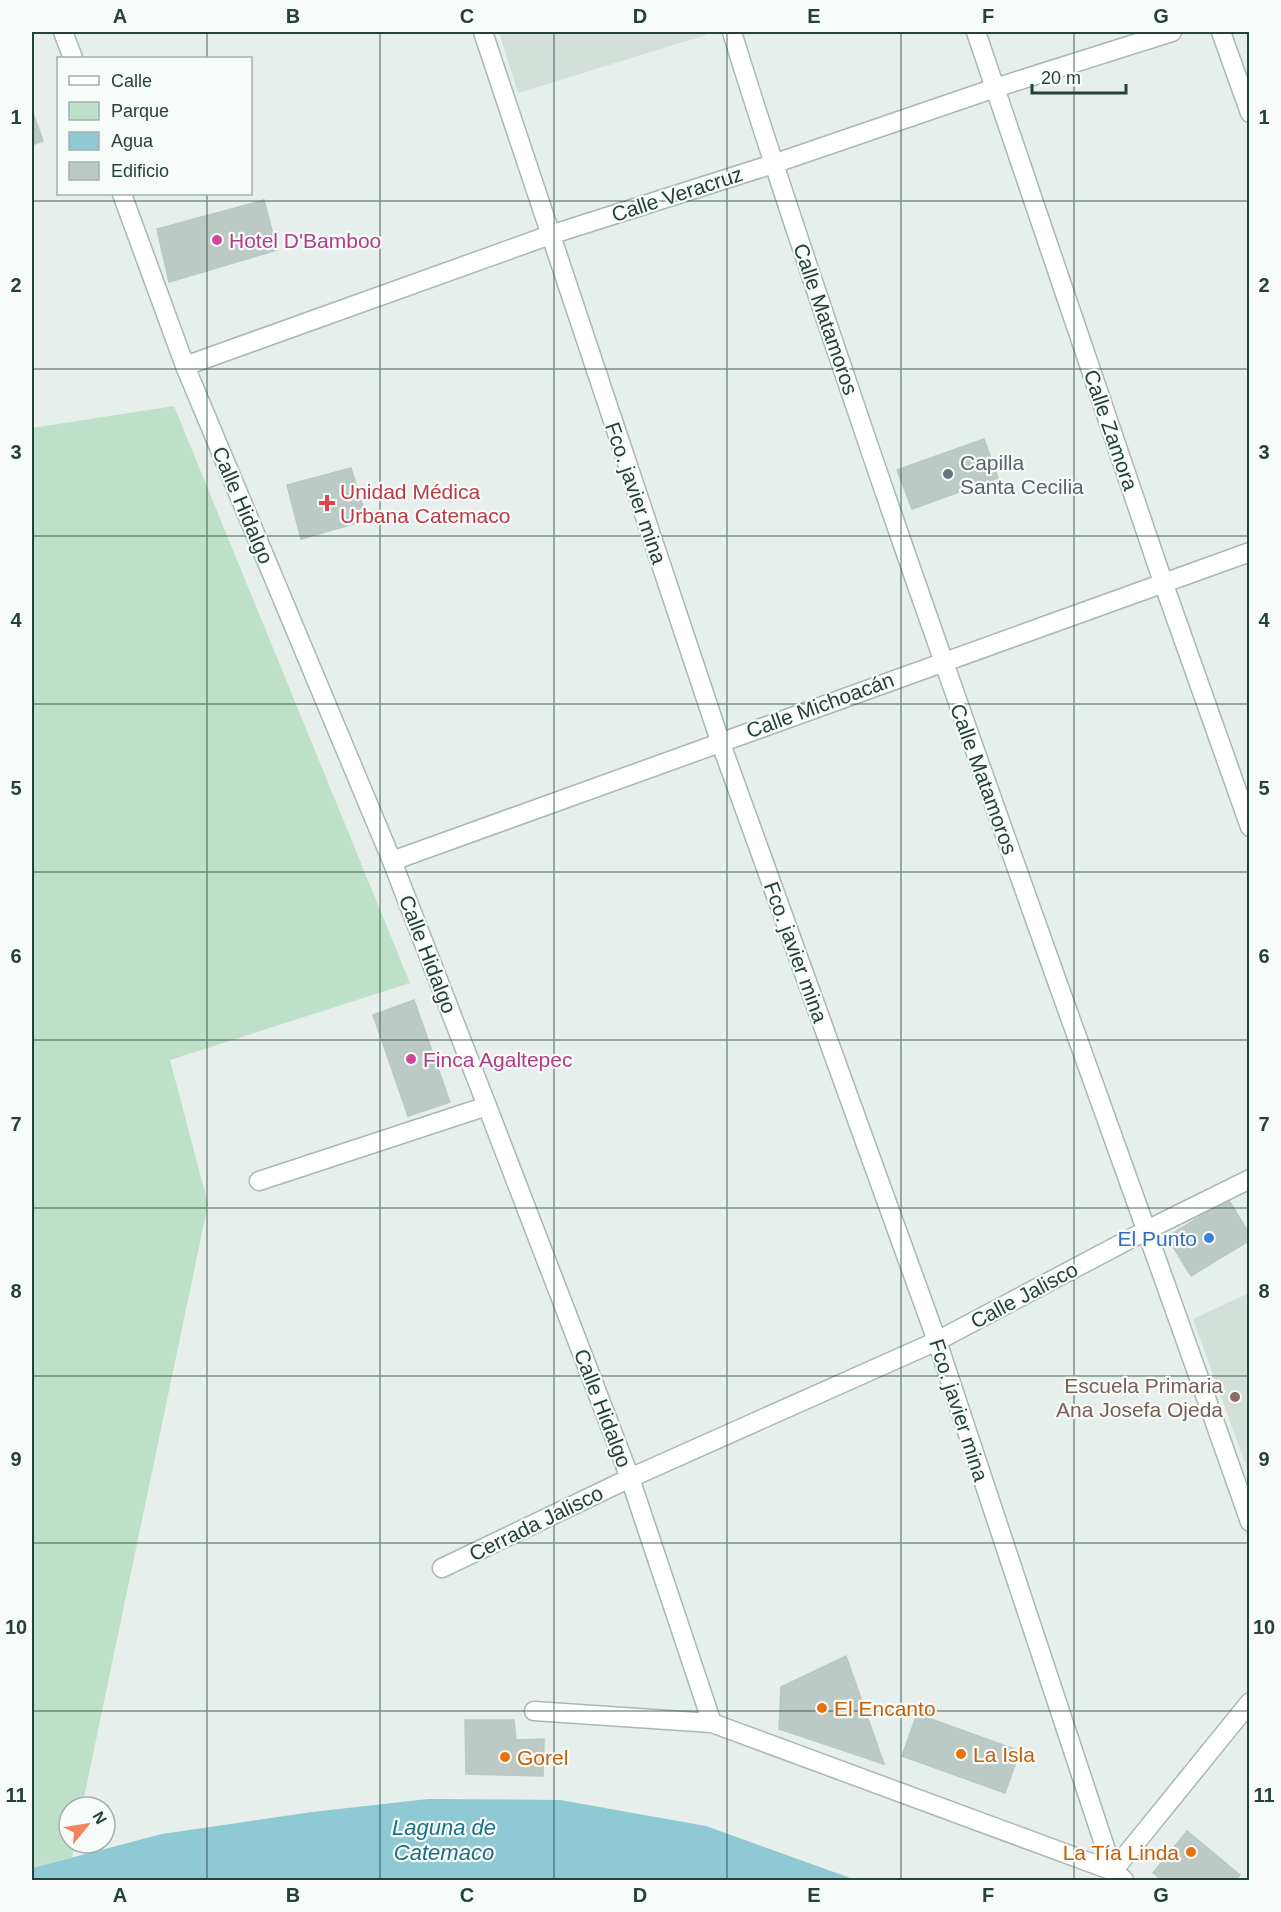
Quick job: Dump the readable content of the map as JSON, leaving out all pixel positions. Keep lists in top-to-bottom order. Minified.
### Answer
{"streets":{"street":["Calle Veracruz","Calle Matamoros","Calle Zamora","Fco. javier mina","Calle Hidalgo","Calle Michoacán","Calle Jalisco","Cerrada Jalisco"]},"crossings":[["Calle Veracruz","Calle Matamoros"],["Calle Veracruz","Calle Zamora"],["Calle Veracruz","Fco. javier mina"],["Calle Veracruz","Calle Hidalgo"],["Calle Matamoros","Calle Michoacán"],["Calle Matamoros","Calle Jalisco"],["Calle Zamora","Calle Michoacán"],["Fco. javier mina","Calle Michoacán"],["Fco. javier mina","Calle Jalisco"],["Calle Hidalgo","Calle Michoacán"],["Calle Hidalgo","Calle Jalisco"],["Calle Hidalgo","Cerrada Jalisco"],["Calle Jalisco","Cerrada Jalisco"]],"water":["Laguna de Catemaco"],"places":{"other":["Hotel D'Bamboo","Capilla Santa Cecilia","Finca Agaltepec","El Punto","Escuela Primaria Ana Josefa Ojeda","El Encanto","La Isla","Gorel","La Tía Linda"],"health":["Unidad Médica Urbana Catemaco"]},"legend":["Calle","Parque","Agua","Edificio"],"scale_bar":"20 m","north":"top right","grid":{"columns":["A","B","C","D","E","F","G"],"rows":["1","2","3","4","5","6","7","8","9","10","11"]}}
